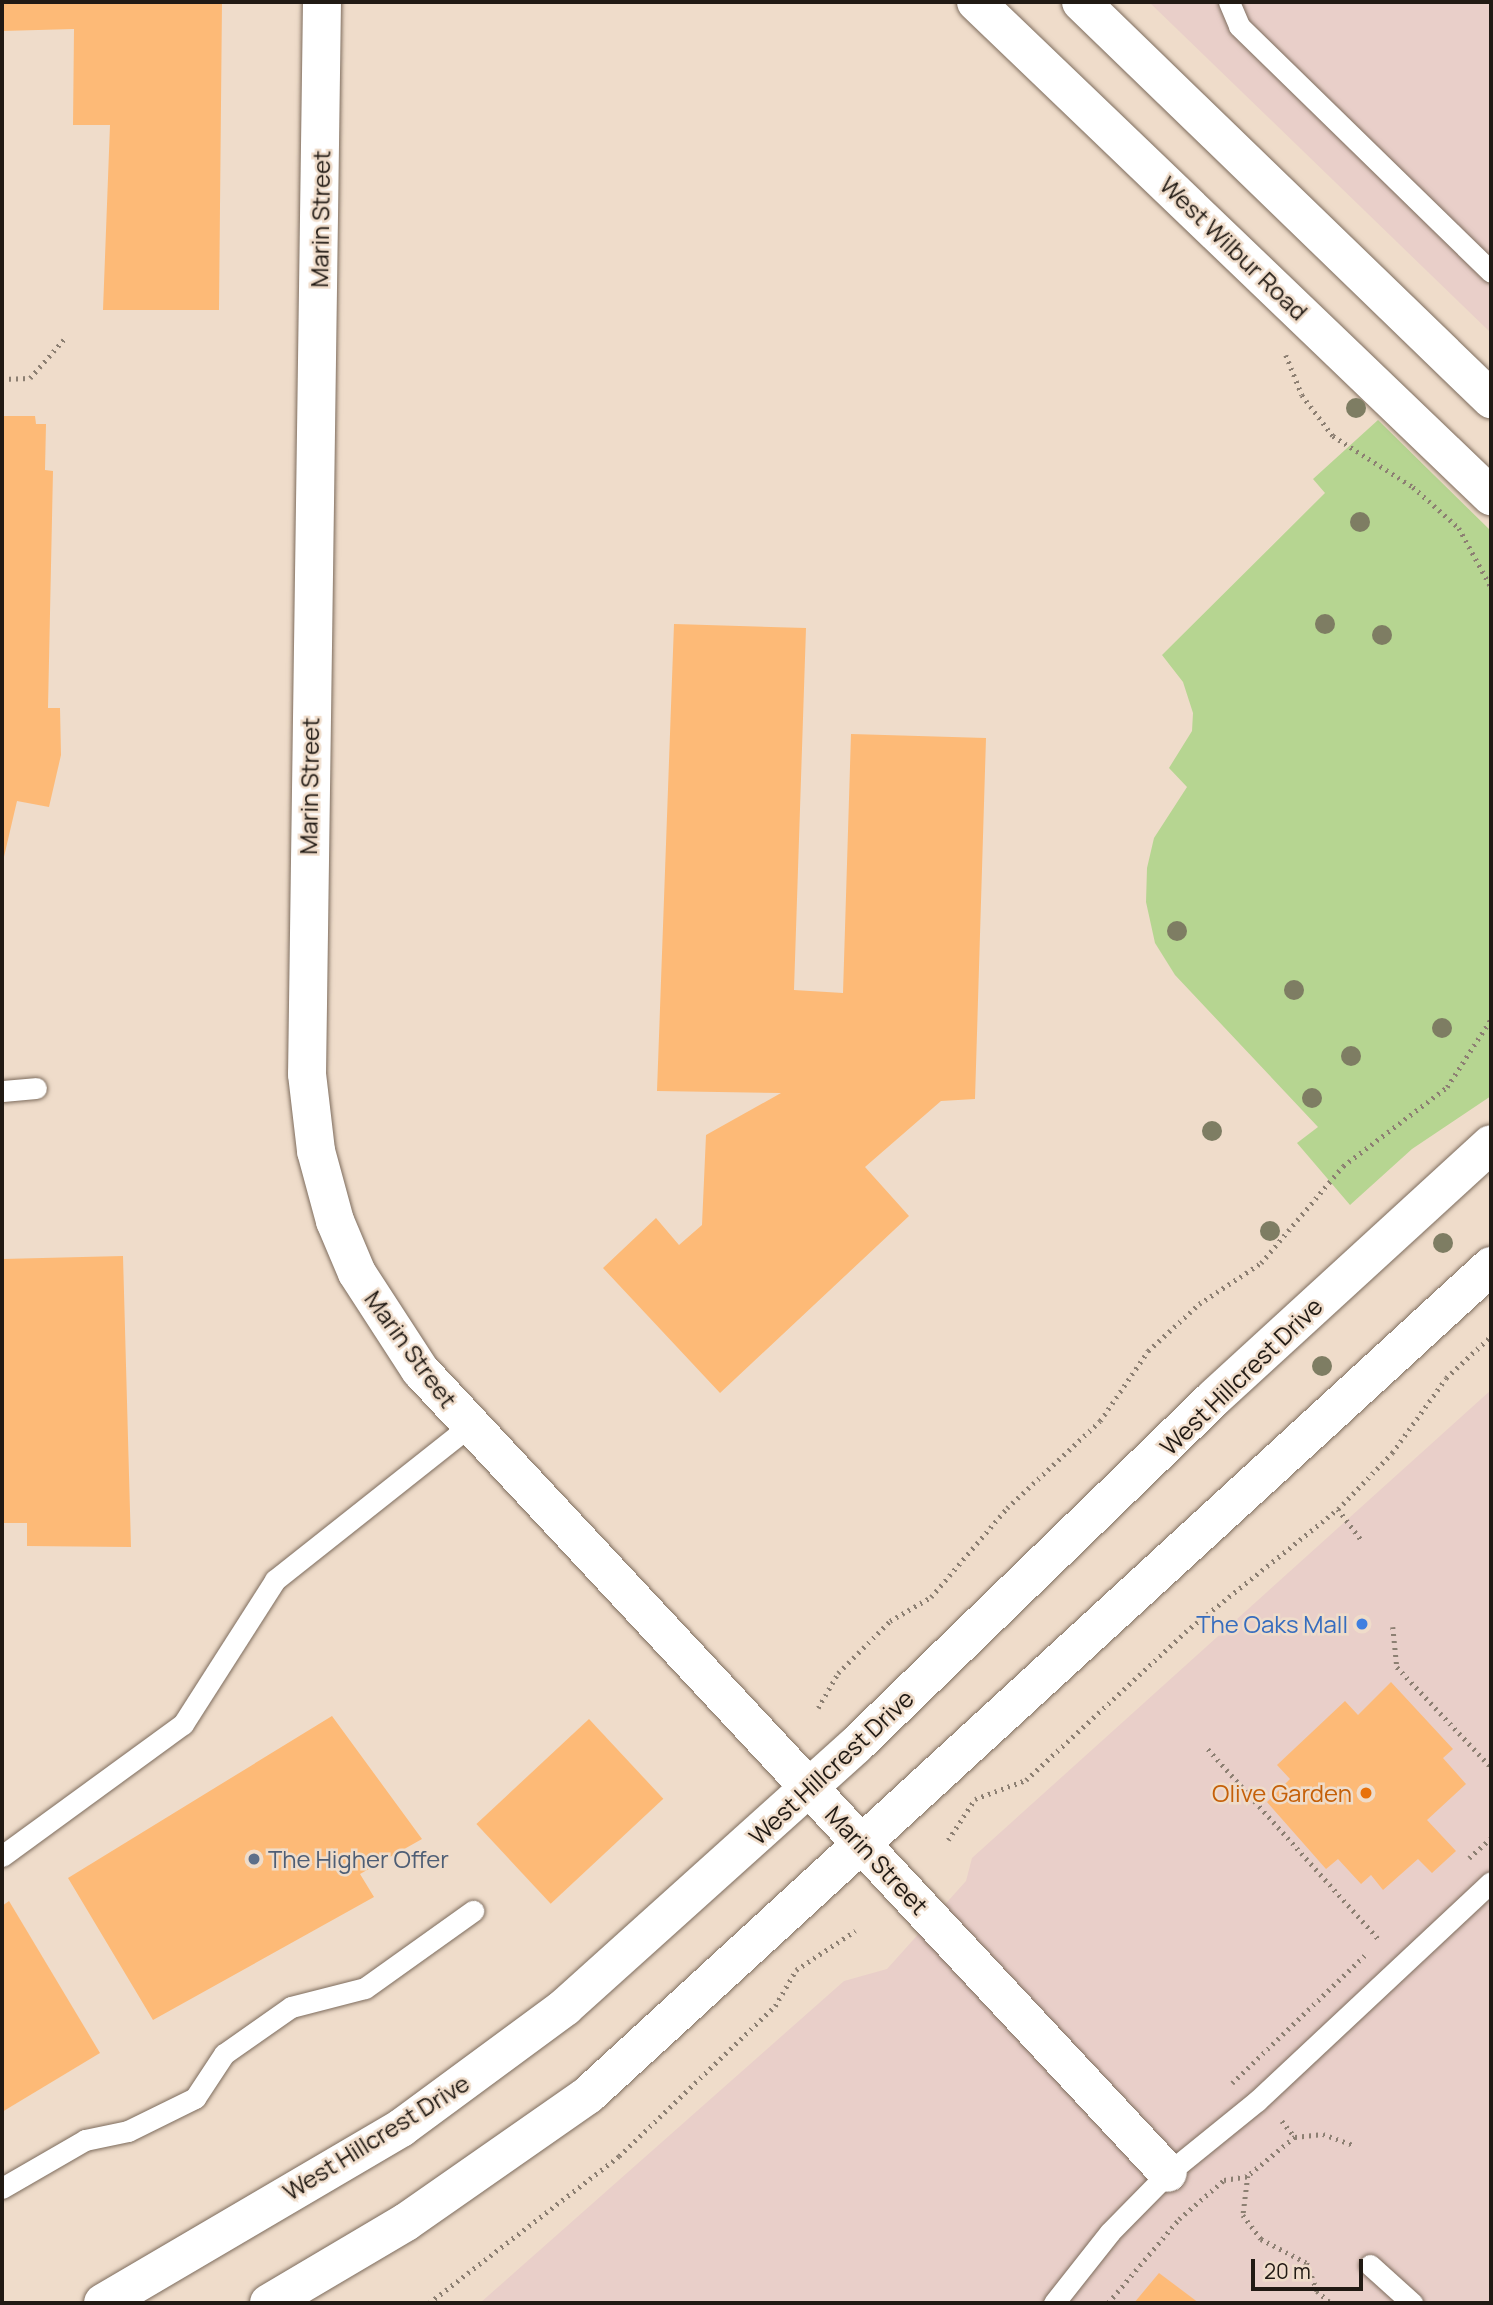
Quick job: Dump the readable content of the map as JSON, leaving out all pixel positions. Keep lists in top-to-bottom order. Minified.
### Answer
{"streets":{"street":["Marin Street","West Wilbur Road","West Hillcrest Drive"]},"crossings":[["Marin Street","West Hillcrest Drive"]],"places":["The Oaks Mall","Olive Garden","The Higher Offer"],"scale_bar":"20 m"}
